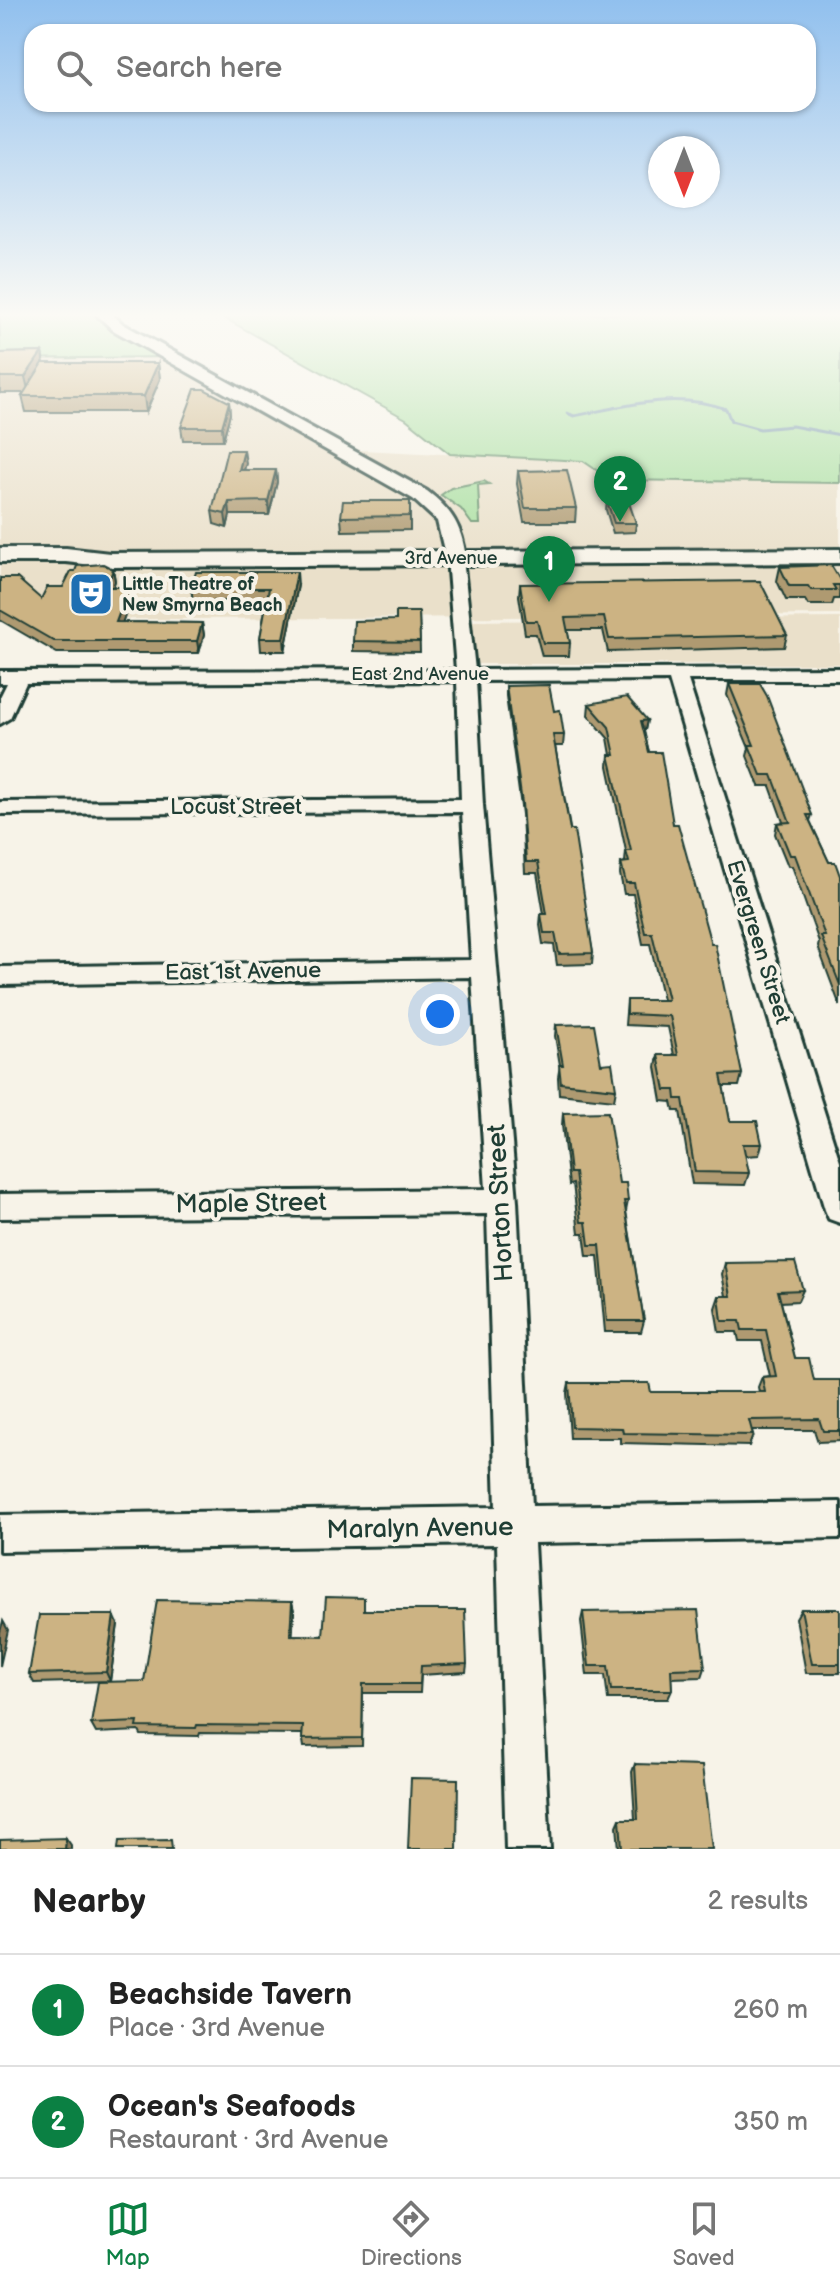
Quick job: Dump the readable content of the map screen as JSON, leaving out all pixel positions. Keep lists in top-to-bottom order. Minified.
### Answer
{"streets":{"main road":["3rd Avenue"],"street":["East 2nd Avenue","Locust Street","Evergreen Street","East 1st Avenue","Horton Street","Maple Street","Maralyn Avenue"]},"crossings":[["3rd Avenue","Horton Street"],["East 2nd Avenue","Evergreen Street"],["East 2nd Avenue","Horton Street"],["Locust Street","Horton Street"],["East 1st Avenue","Horton Street"],["Horton Street","Maple Street"],["Horton Street","Maralyn Avenue"]],"places":{"theatre":["Little Theatre of New Smyrna Beach"]},"north":"bottom","page":{"search":"Search here","pins":["2","1"],"heading":["Nearby","2 results"],"list":[{"mark":"1","name":"Beachside Tavern","note":"Place · 3rd Avenue","value":"260 m"},{"mark":"2","name":"Ocean's Seafoods","note":"Restaurant · 3rd Avenue","value":"350 m"}],"nav":["Map","Directions","Saved"]}}
